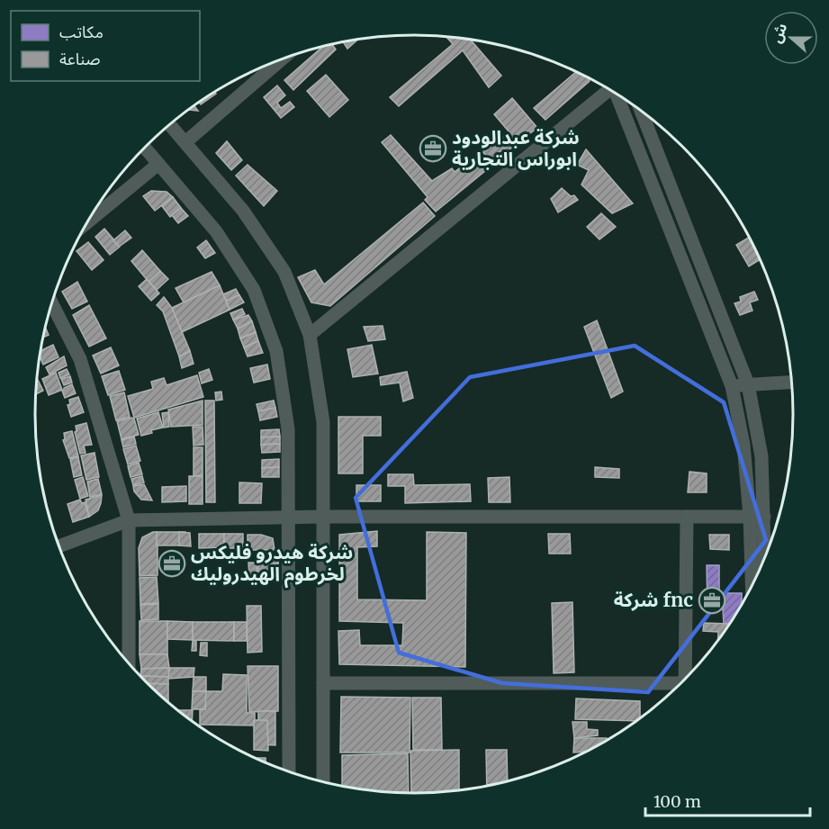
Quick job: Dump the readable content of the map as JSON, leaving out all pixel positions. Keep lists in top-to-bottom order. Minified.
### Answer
{"places":{"office":["شركة عبدالودود ابوراس التجارية","شركة هيدرو فليكس لخرطوم الهيدروليك","شركة fnc"]},"legend":["مكاتب","صناعة"],"scale_bar":"100 m","north":"left"}
